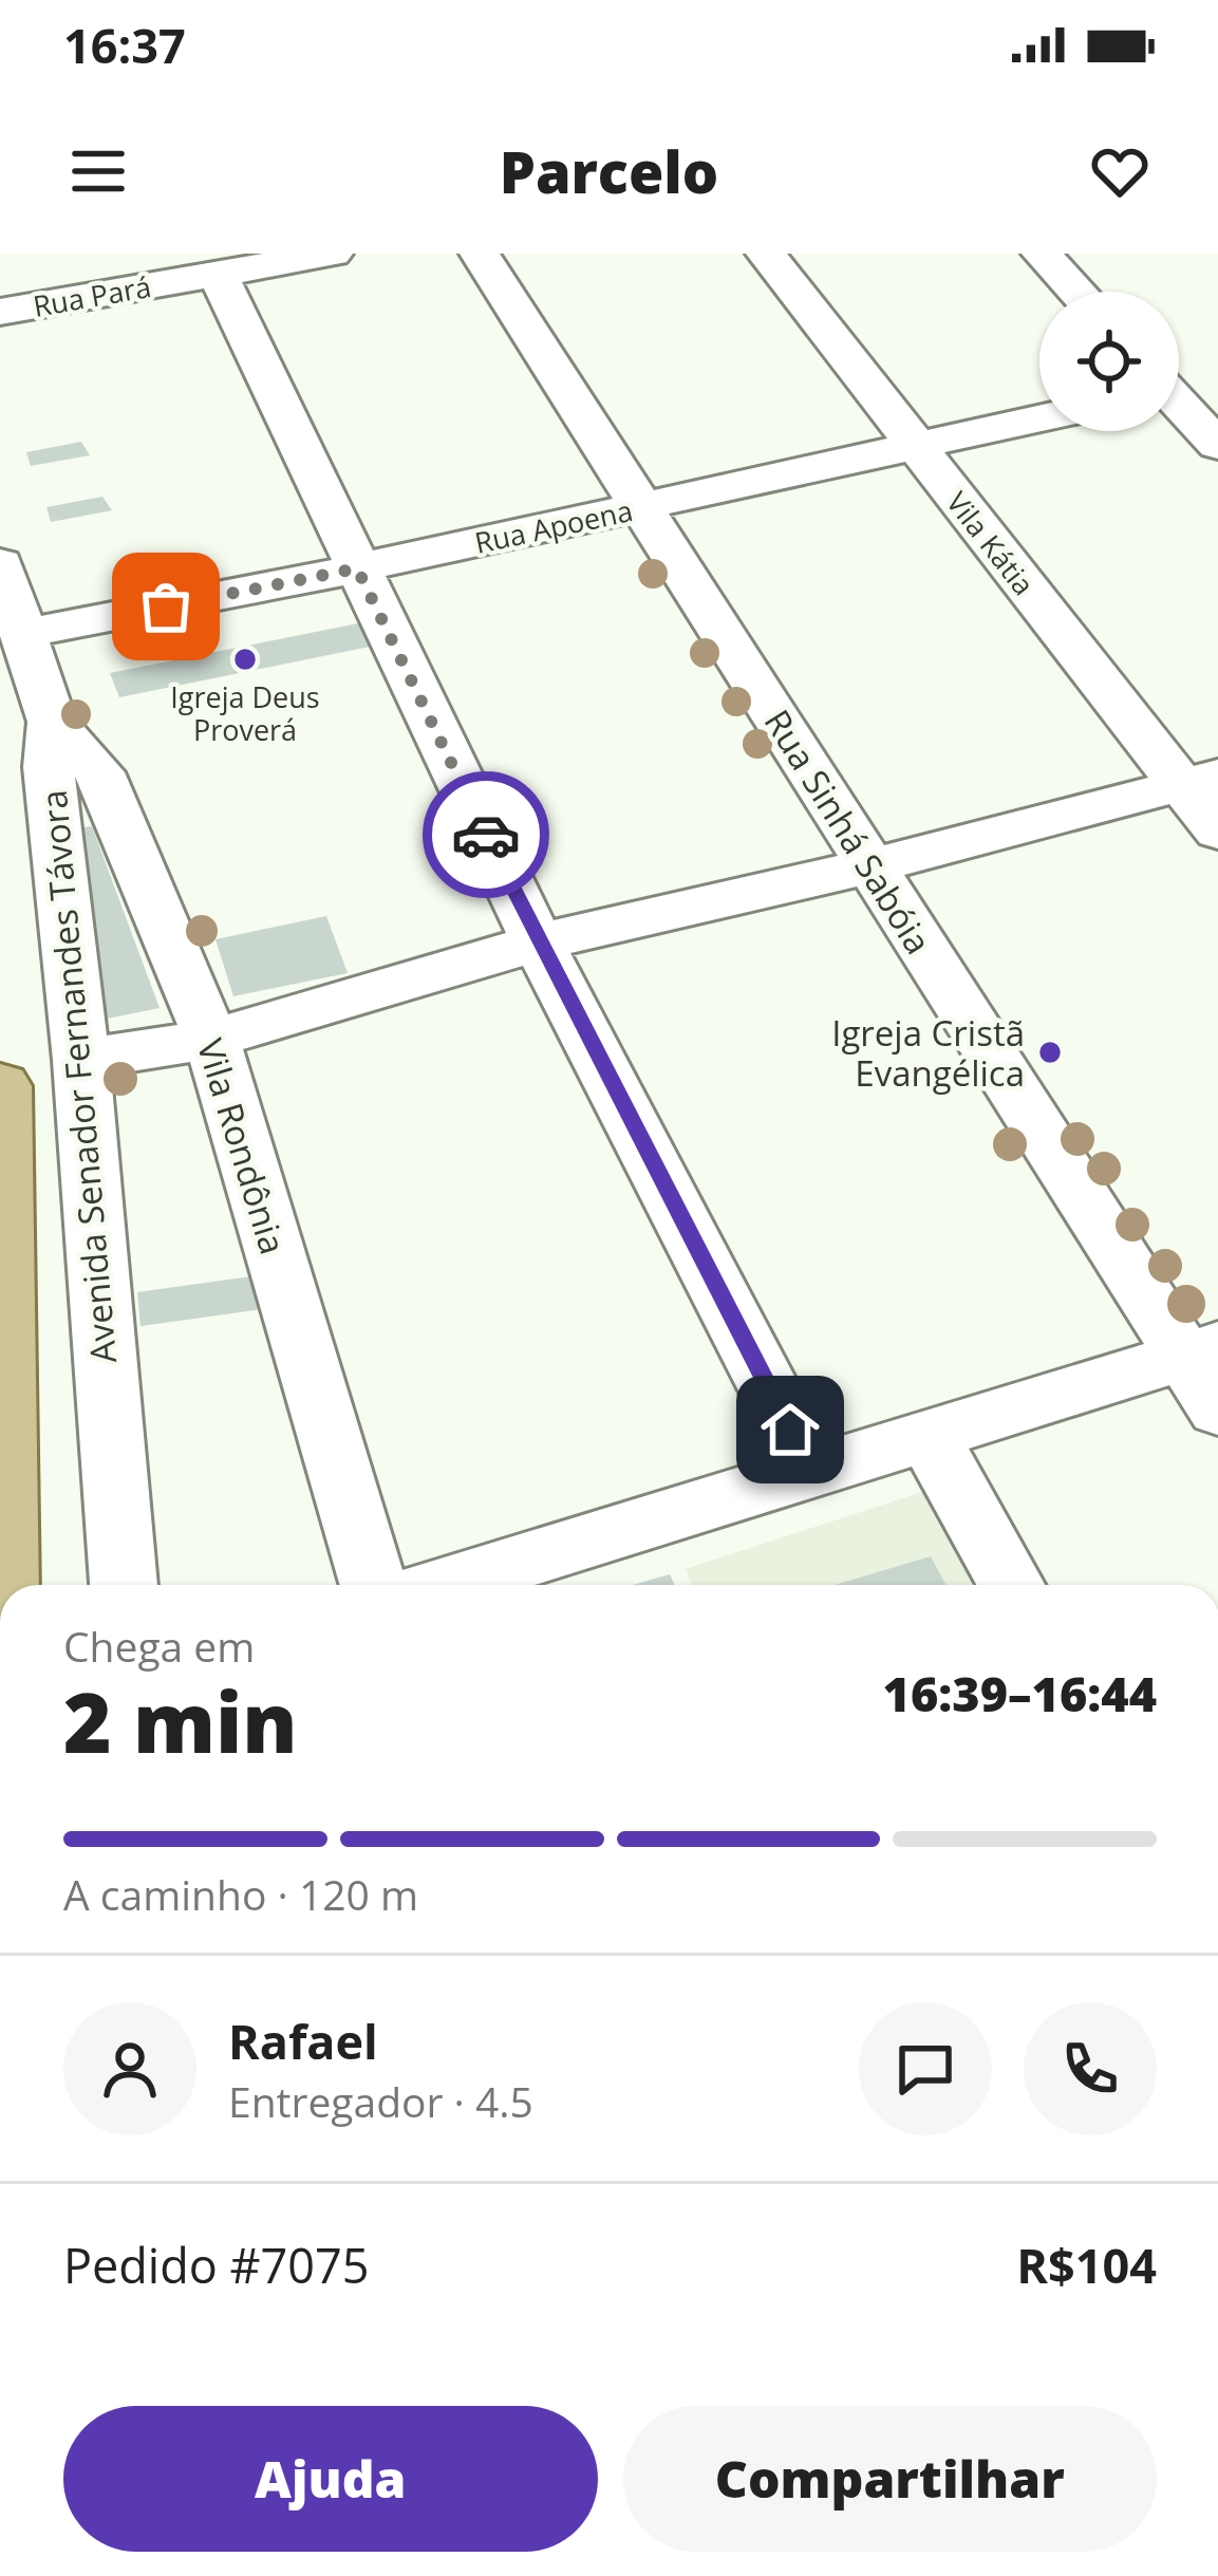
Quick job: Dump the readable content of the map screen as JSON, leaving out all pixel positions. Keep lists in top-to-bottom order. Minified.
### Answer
{"streets":{"street":["Rua Pará","Rua Apoena","Vila Kátia","Rua Sinhá Sabóia","Avenida Senador Fernandes Távora","Vila Rondônia"]},"crossings":[["Rua Apoena","Vila Kátia"],["Rua Apoena","Rua Sinhá Sabóia"],["Rua Apoena","Avenida Senador Fernandes Távora"],["Avenida Senador Fernandes Távora","Vila Rondônia"]],"places":["Igreja Deus Proverá","Igreja Cristã Evangélica"],"page":{"status":"16:37","header":"Parcelo","heading":["2 min","Chega em","16:39–16:44"],"panel":["Rafael","Entregador · 4.5","Pedido #7075","R$104"],"bar":"A caminho · 120 m","buttons":["Ajuda","Compartilhar"]}}
